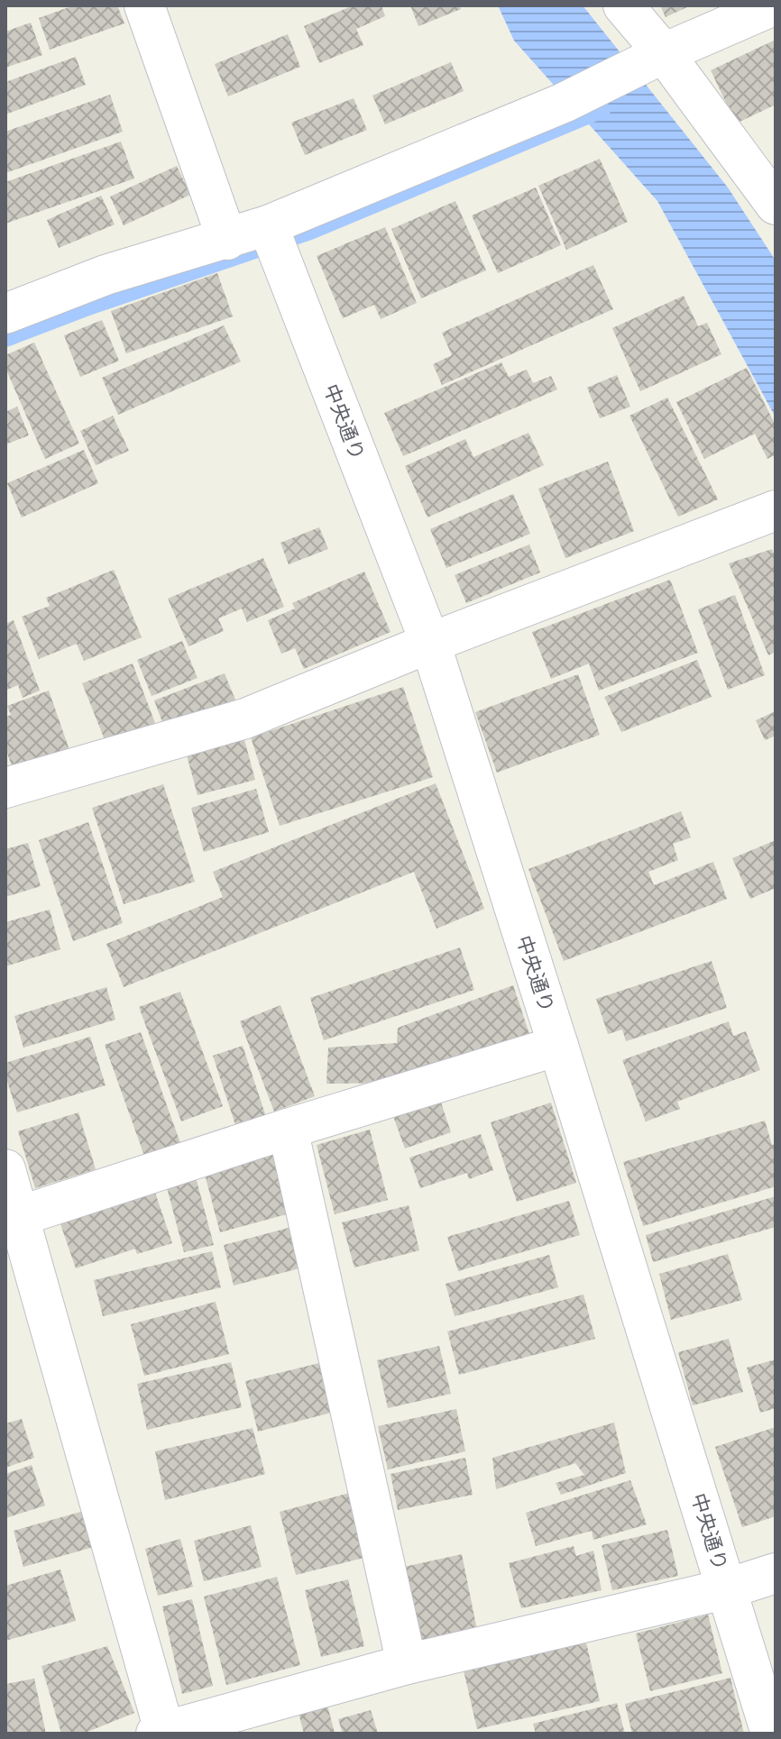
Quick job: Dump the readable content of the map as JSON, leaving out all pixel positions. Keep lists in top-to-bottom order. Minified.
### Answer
{"streets":{"street":["中央通り"]}}
